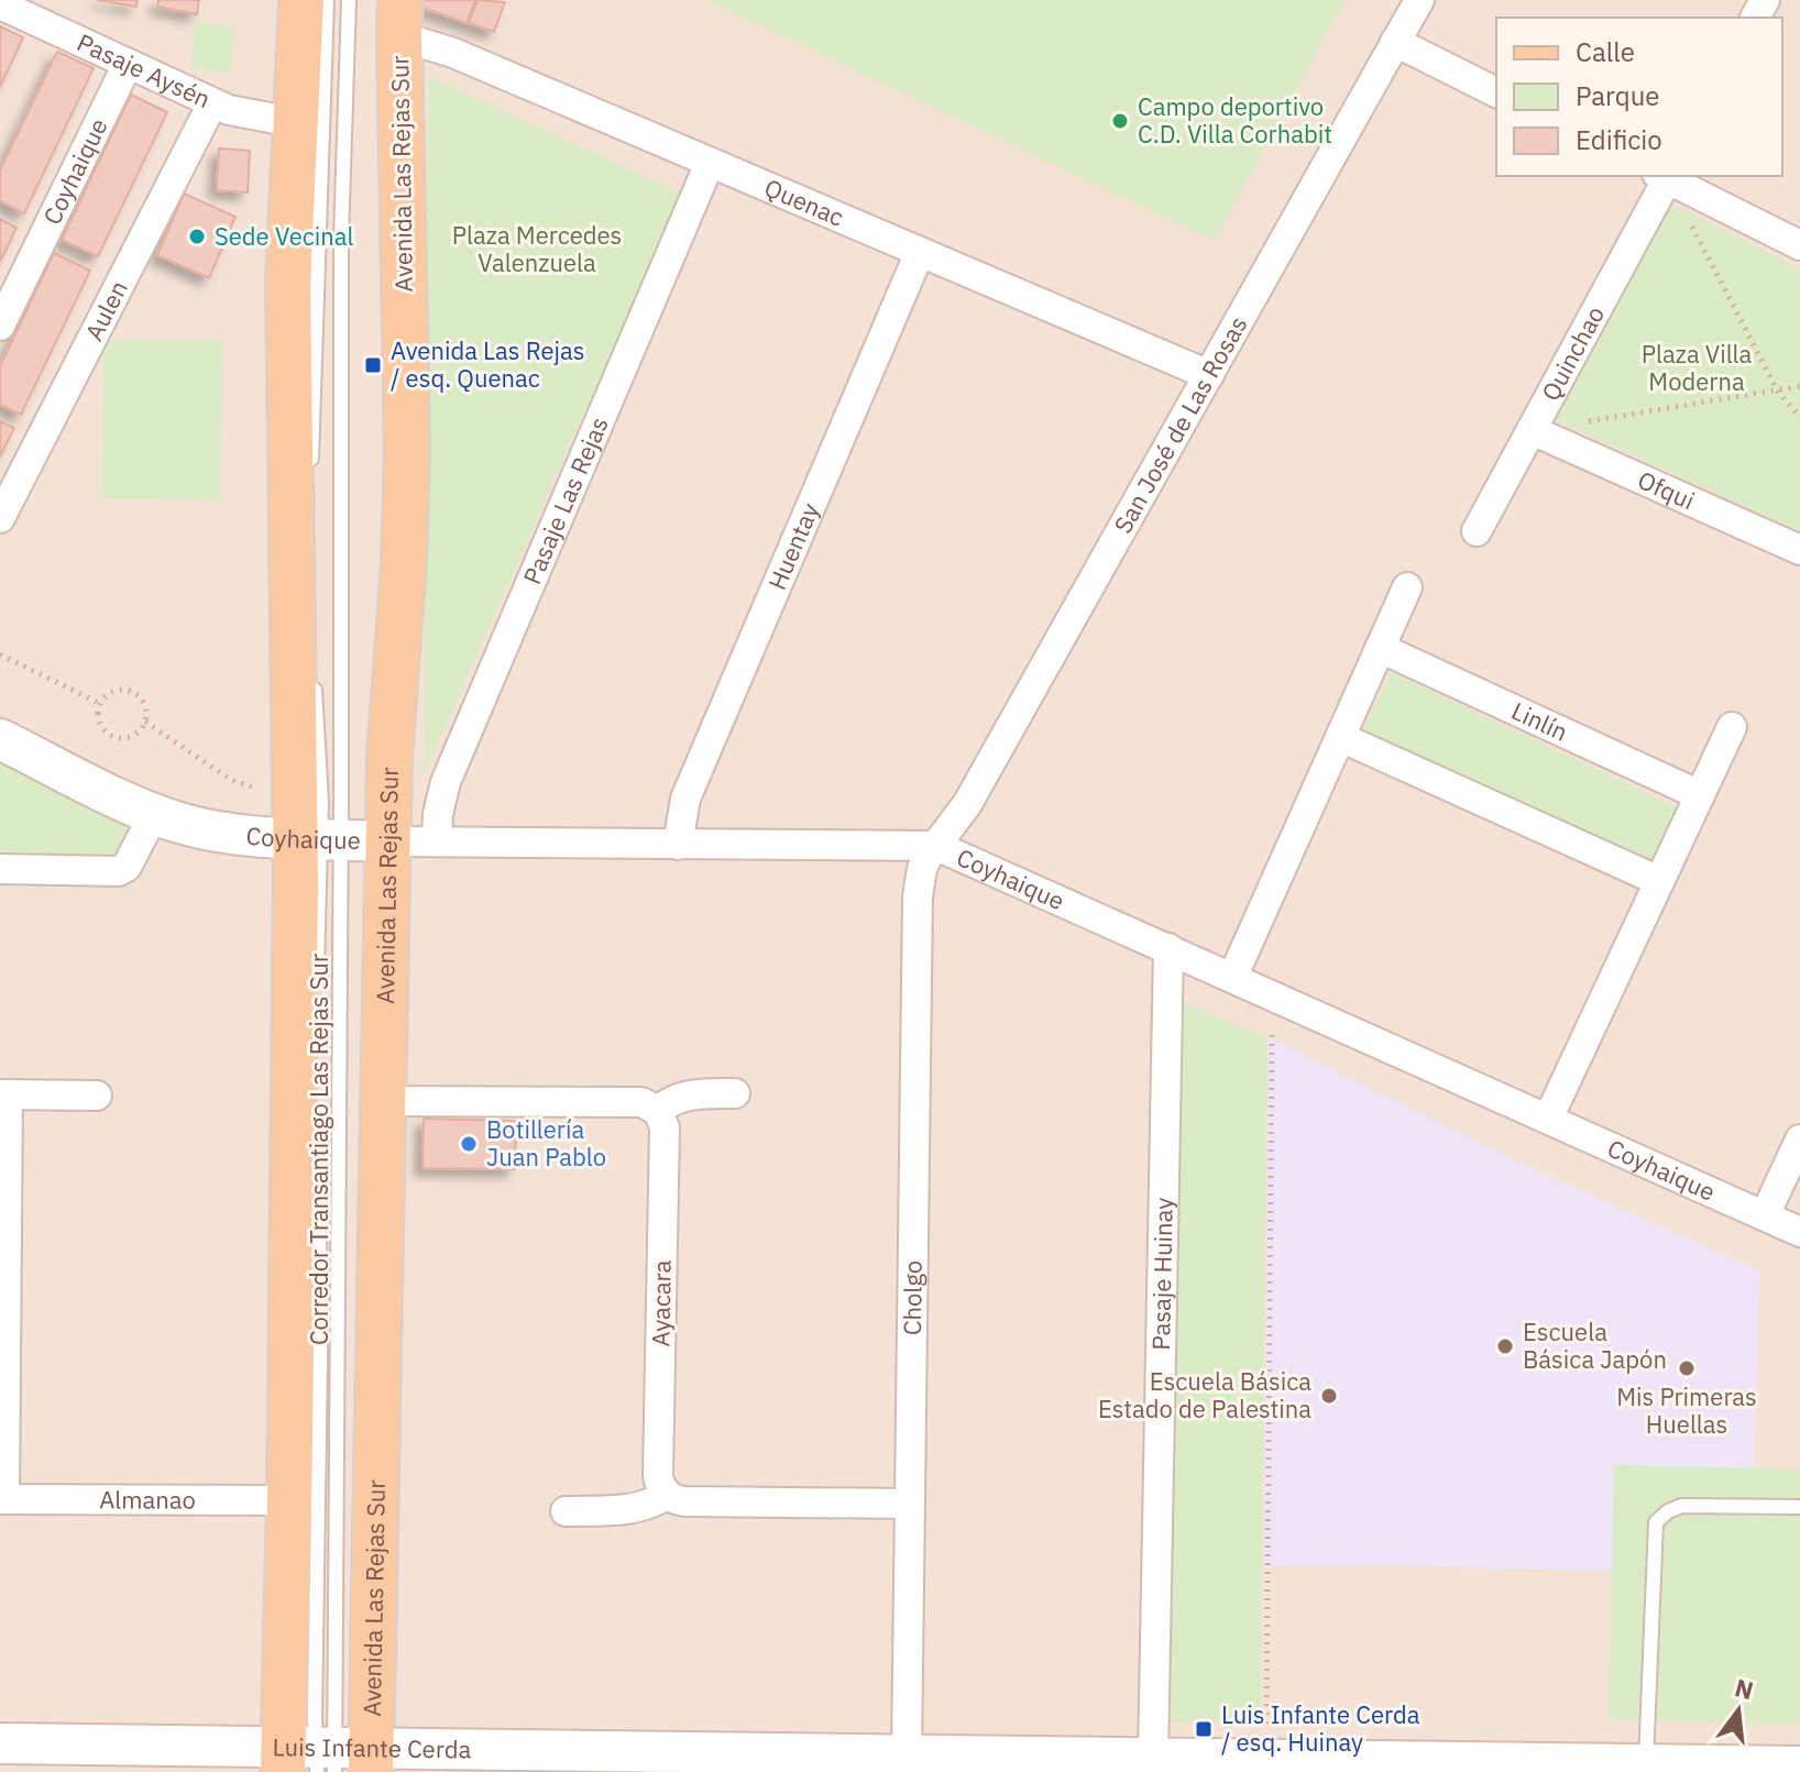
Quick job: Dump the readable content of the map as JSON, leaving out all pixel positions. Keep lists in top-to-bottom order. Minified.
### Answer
{"streets":{"main road":["Avenida Las Rejas Sur"],"street":["Pasaje Aysén","Coyhaique","Quenac","Aulen","Quinchao","San José de Las Rosas","Ofqui","Pasaje Las Rejas","Huentay","Linlín","Pasaje Huinay","Cholgo","Ayacara","Almanao","Luis Infante Cerda"],"lane":["Corredor Transantiago Las Rejas Sur"]},"crossings":[["Pasaje Aysén","Coyhaique"],["Pasaje Aysén","Aulen"],["Coyhaique","Avenida Las Rejas Sur"],["Coyhaique","San José de Las Rosas"],["Coyhaique","Pasaje Las Rejas"],["Coyhaique","Huentay"],["Coyhaique","Corredor Transantiago Las Rejas Sur"],["Coyhaique","Pasaje Huinay"],["Coyhaique","Cholgo"],["Avenida Las Rejas Sur","Quenac"],["Avenida Las Rejas Sur","Corredor Transantiago Las Rejas Sur"],["Avenida Las Rejas Sur","Luis Infante Cerda"],["Quenac","San José de Las Rosas"],["Quenac","Pasaje Las Rejas"],["Quenac","Huentay"],["Quinchao","Ofqui"],["San José de Las Rosas","Cholgo"],["Corredor Transantiago Las Rejas Sur","Luis Infante Cerda"],["Pasaje Huinay","Luis Infante Cerda"],["Cholgo","Luis Infante Cerda"]],"parks":["Plaza Mercedes Valenzuela","Plaza Villa Moderna"],"places":{"other":["Campo deportivo C.D. Villa Corhabit","Sede Vecinal","Botillería Juan Pablo","Escuela Básica Japón","Mis Primeras Huellas","Escuela Básica Estado de Palestina"],"transit":["Avenida Las Rejas / esq. Quenac","Luis Infante Cerda / esq. Huinay"]},"legend":["Calle","Parque","Edificio"],"north":"top"}
